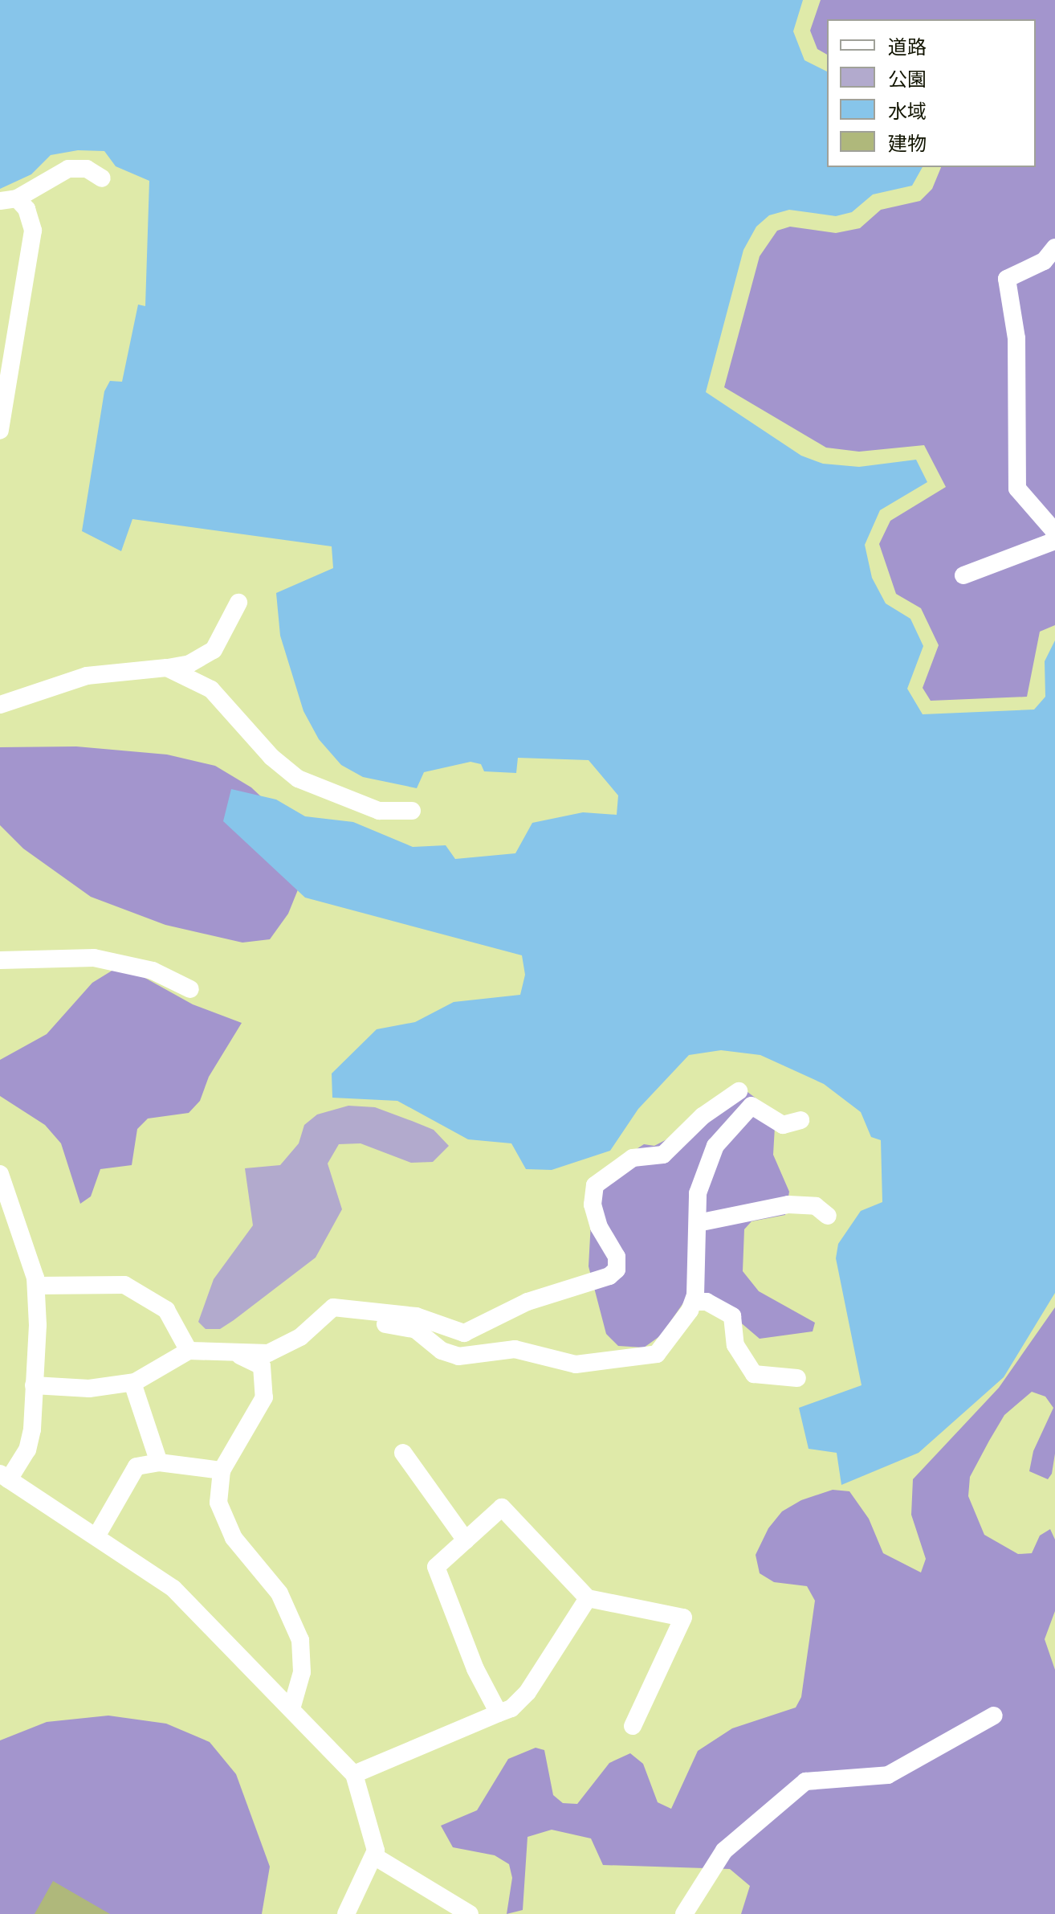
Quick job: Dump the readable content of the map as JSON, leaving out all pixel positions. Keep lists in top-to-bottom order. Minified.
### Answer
{"legend":["道路","公園","水域","建物"]}
